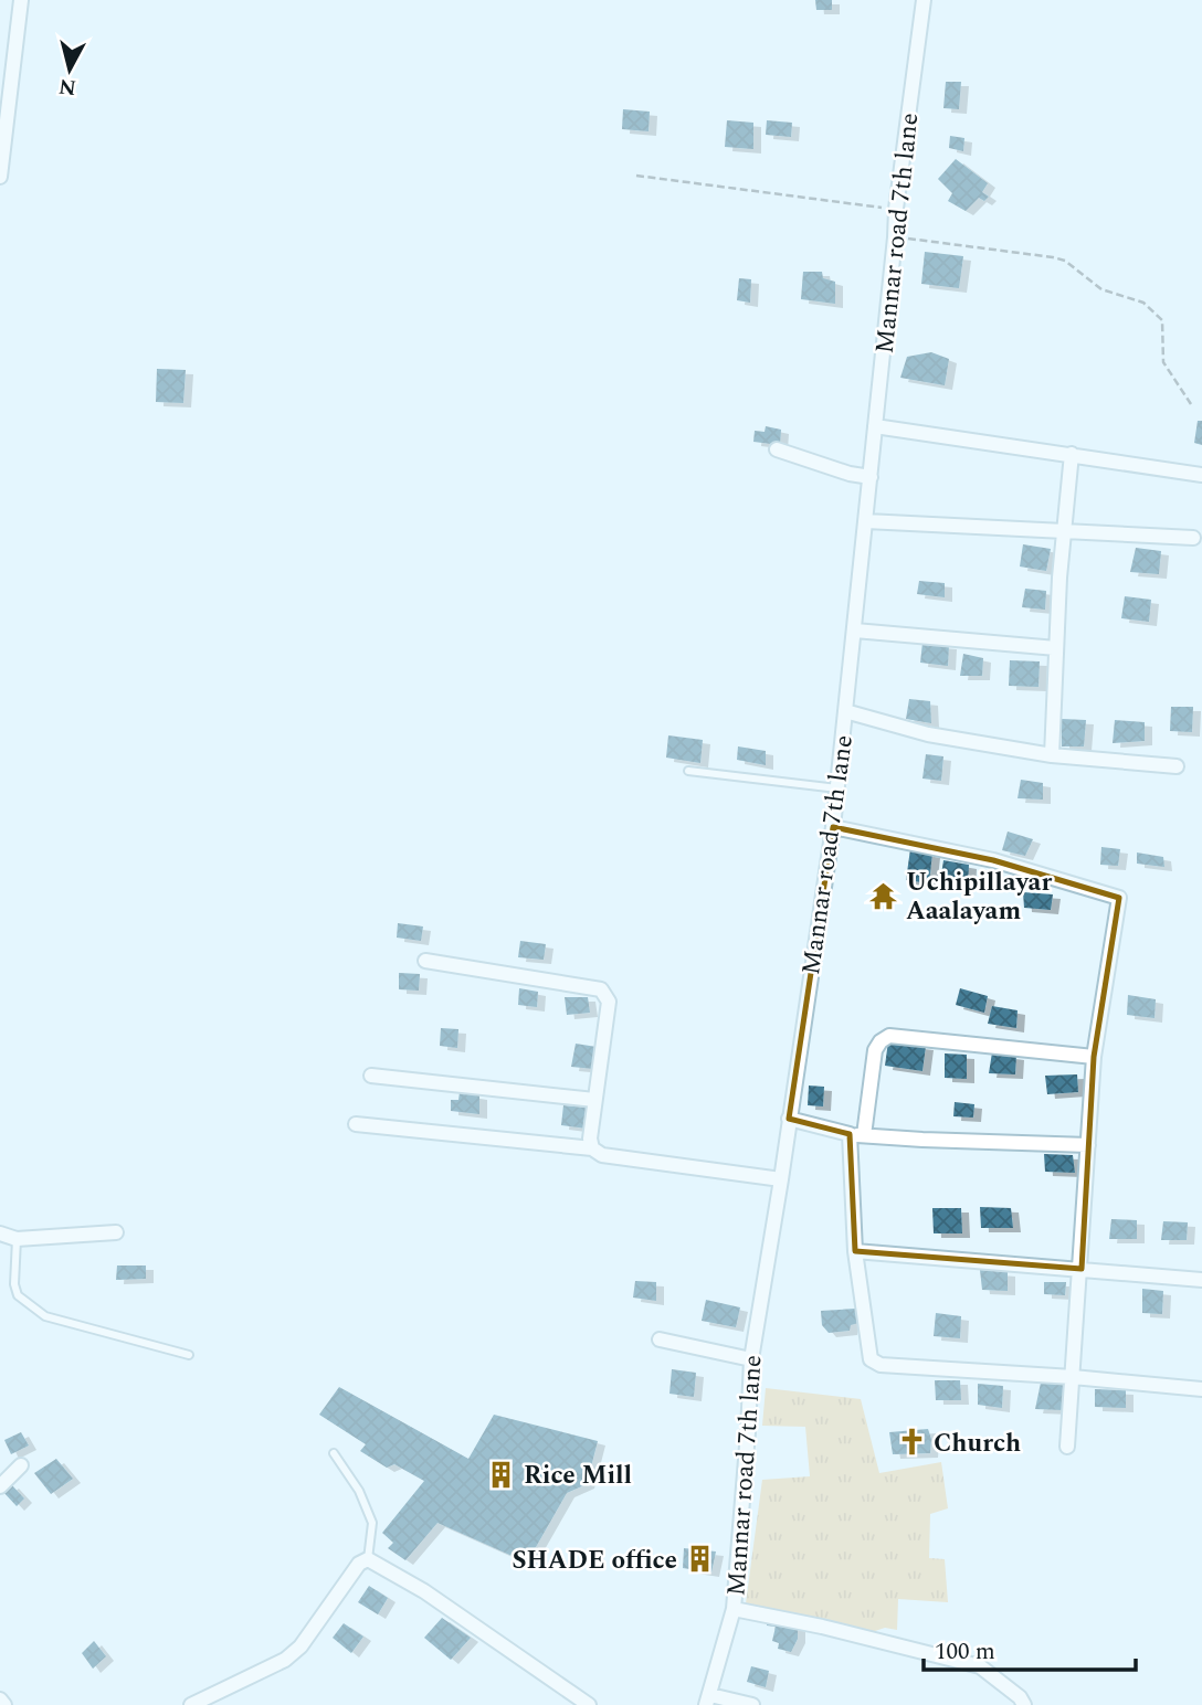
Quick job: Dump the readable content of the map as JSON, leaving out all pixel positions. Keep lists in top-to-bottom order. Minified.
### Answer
{"streets":{"street":["Mannar road 7th lane"]},"places":{"temple":["Uchipillayar Aaalayam"],"church":["Church"],"building":["Rice Mill","SHADE office"]},"scale_bar":"100 m","north":"bottom"}
